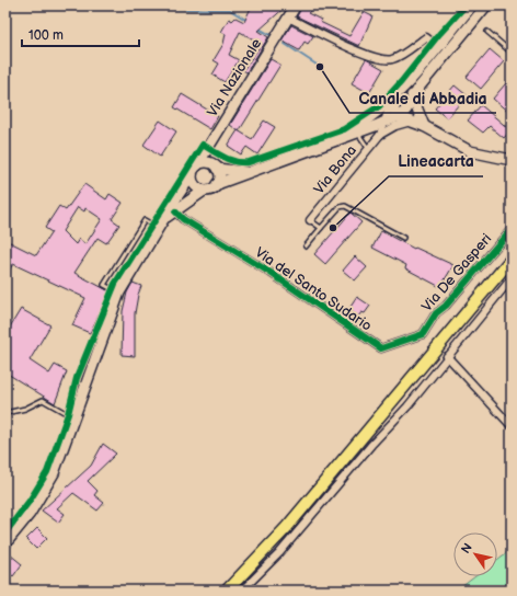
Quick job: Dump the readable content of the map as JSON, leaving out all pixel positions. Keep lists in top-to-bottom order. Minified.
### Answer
{"streets":{"main road":["Via Nazionale"],"street":["Via Bona","Via De Gasperi","Via del Santo Sudario"]},"crossings":[["Via De Gasperi","Via del Santo Sudario"]],"places":["Canale di Abbadia","Lineacarta"],"scale_bar":"100 m","north":"top left"}
